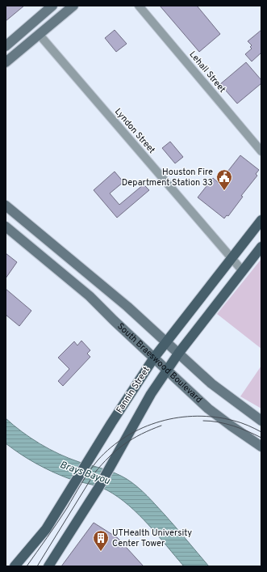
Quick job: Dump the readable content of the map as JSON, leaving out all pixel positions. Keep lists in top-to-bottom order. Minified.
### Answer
{"streets":{"main road":["South Braeswood Boulevard","Fannin Street"],"street":["Lehall Street","Lyndon Street"]},"crossings":[["Lyndon Street","Fannin Street"],["South Braeswood Boulevard","Fannin Street"]],"water":["Brays Bayou"],"places":{"public building":["Houston Fire Department Station 33"],"building":["UTHealth University Center Tower"]}}
